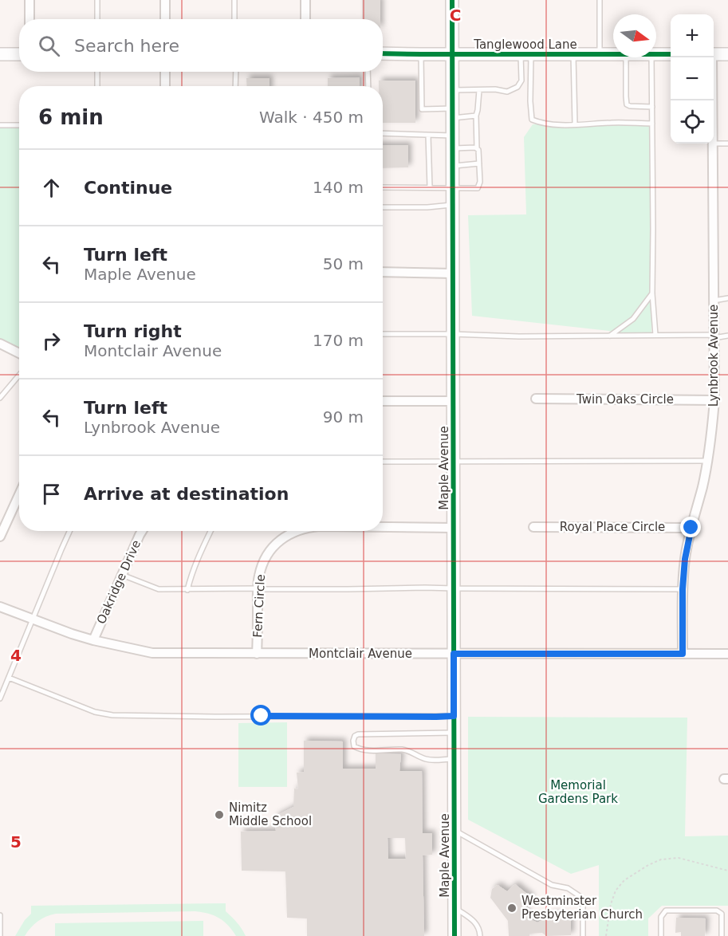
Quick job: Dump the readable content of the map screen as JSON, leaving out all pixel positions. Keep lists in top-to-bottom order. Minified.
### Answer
{"streets":{"main road":["Tanglewood Lane","Maple Avenue"],"street":["Lynbrook Avenue","Twin Oaks Circle","Royal Place Circle","Oakridge Drive","Fern Circle","Montclair Avenue"]},"crossings":[["Tanglewood Lane","Maple Avenue"],["Lynbrook Avenue","Twin Oaks Circle"],["Lynbrook Avenue","Royal Place Circle"],["Lynbrook Avenue","Montclair Avenue"],["Maple Avenue","Fern Circle"],["Maple Avenue","Montclair Avenue"],["Oakridge Drive","Montclair Avenue"],["Fern Circle","Montclair Avenue"]],"parks":["Memorial Gardens Park"],"places":["Nimitz Middle School","Westminster Presbyterian Church"],"north":"right","page":{"map_buttons":["+","−"],"search":"Search here","heading":["6 min","Walk · 450 m"],"list":[["Continue","140 m"],["Turn left","Maple Avenue","50 m"],["Turn right","Montclair Avenue","170 m"],["Turn left","Lynbrook Avenue","90 m"],"Arrive at destination"]},"grid":{"columns":["C"],"rows":["4","5"]}}
